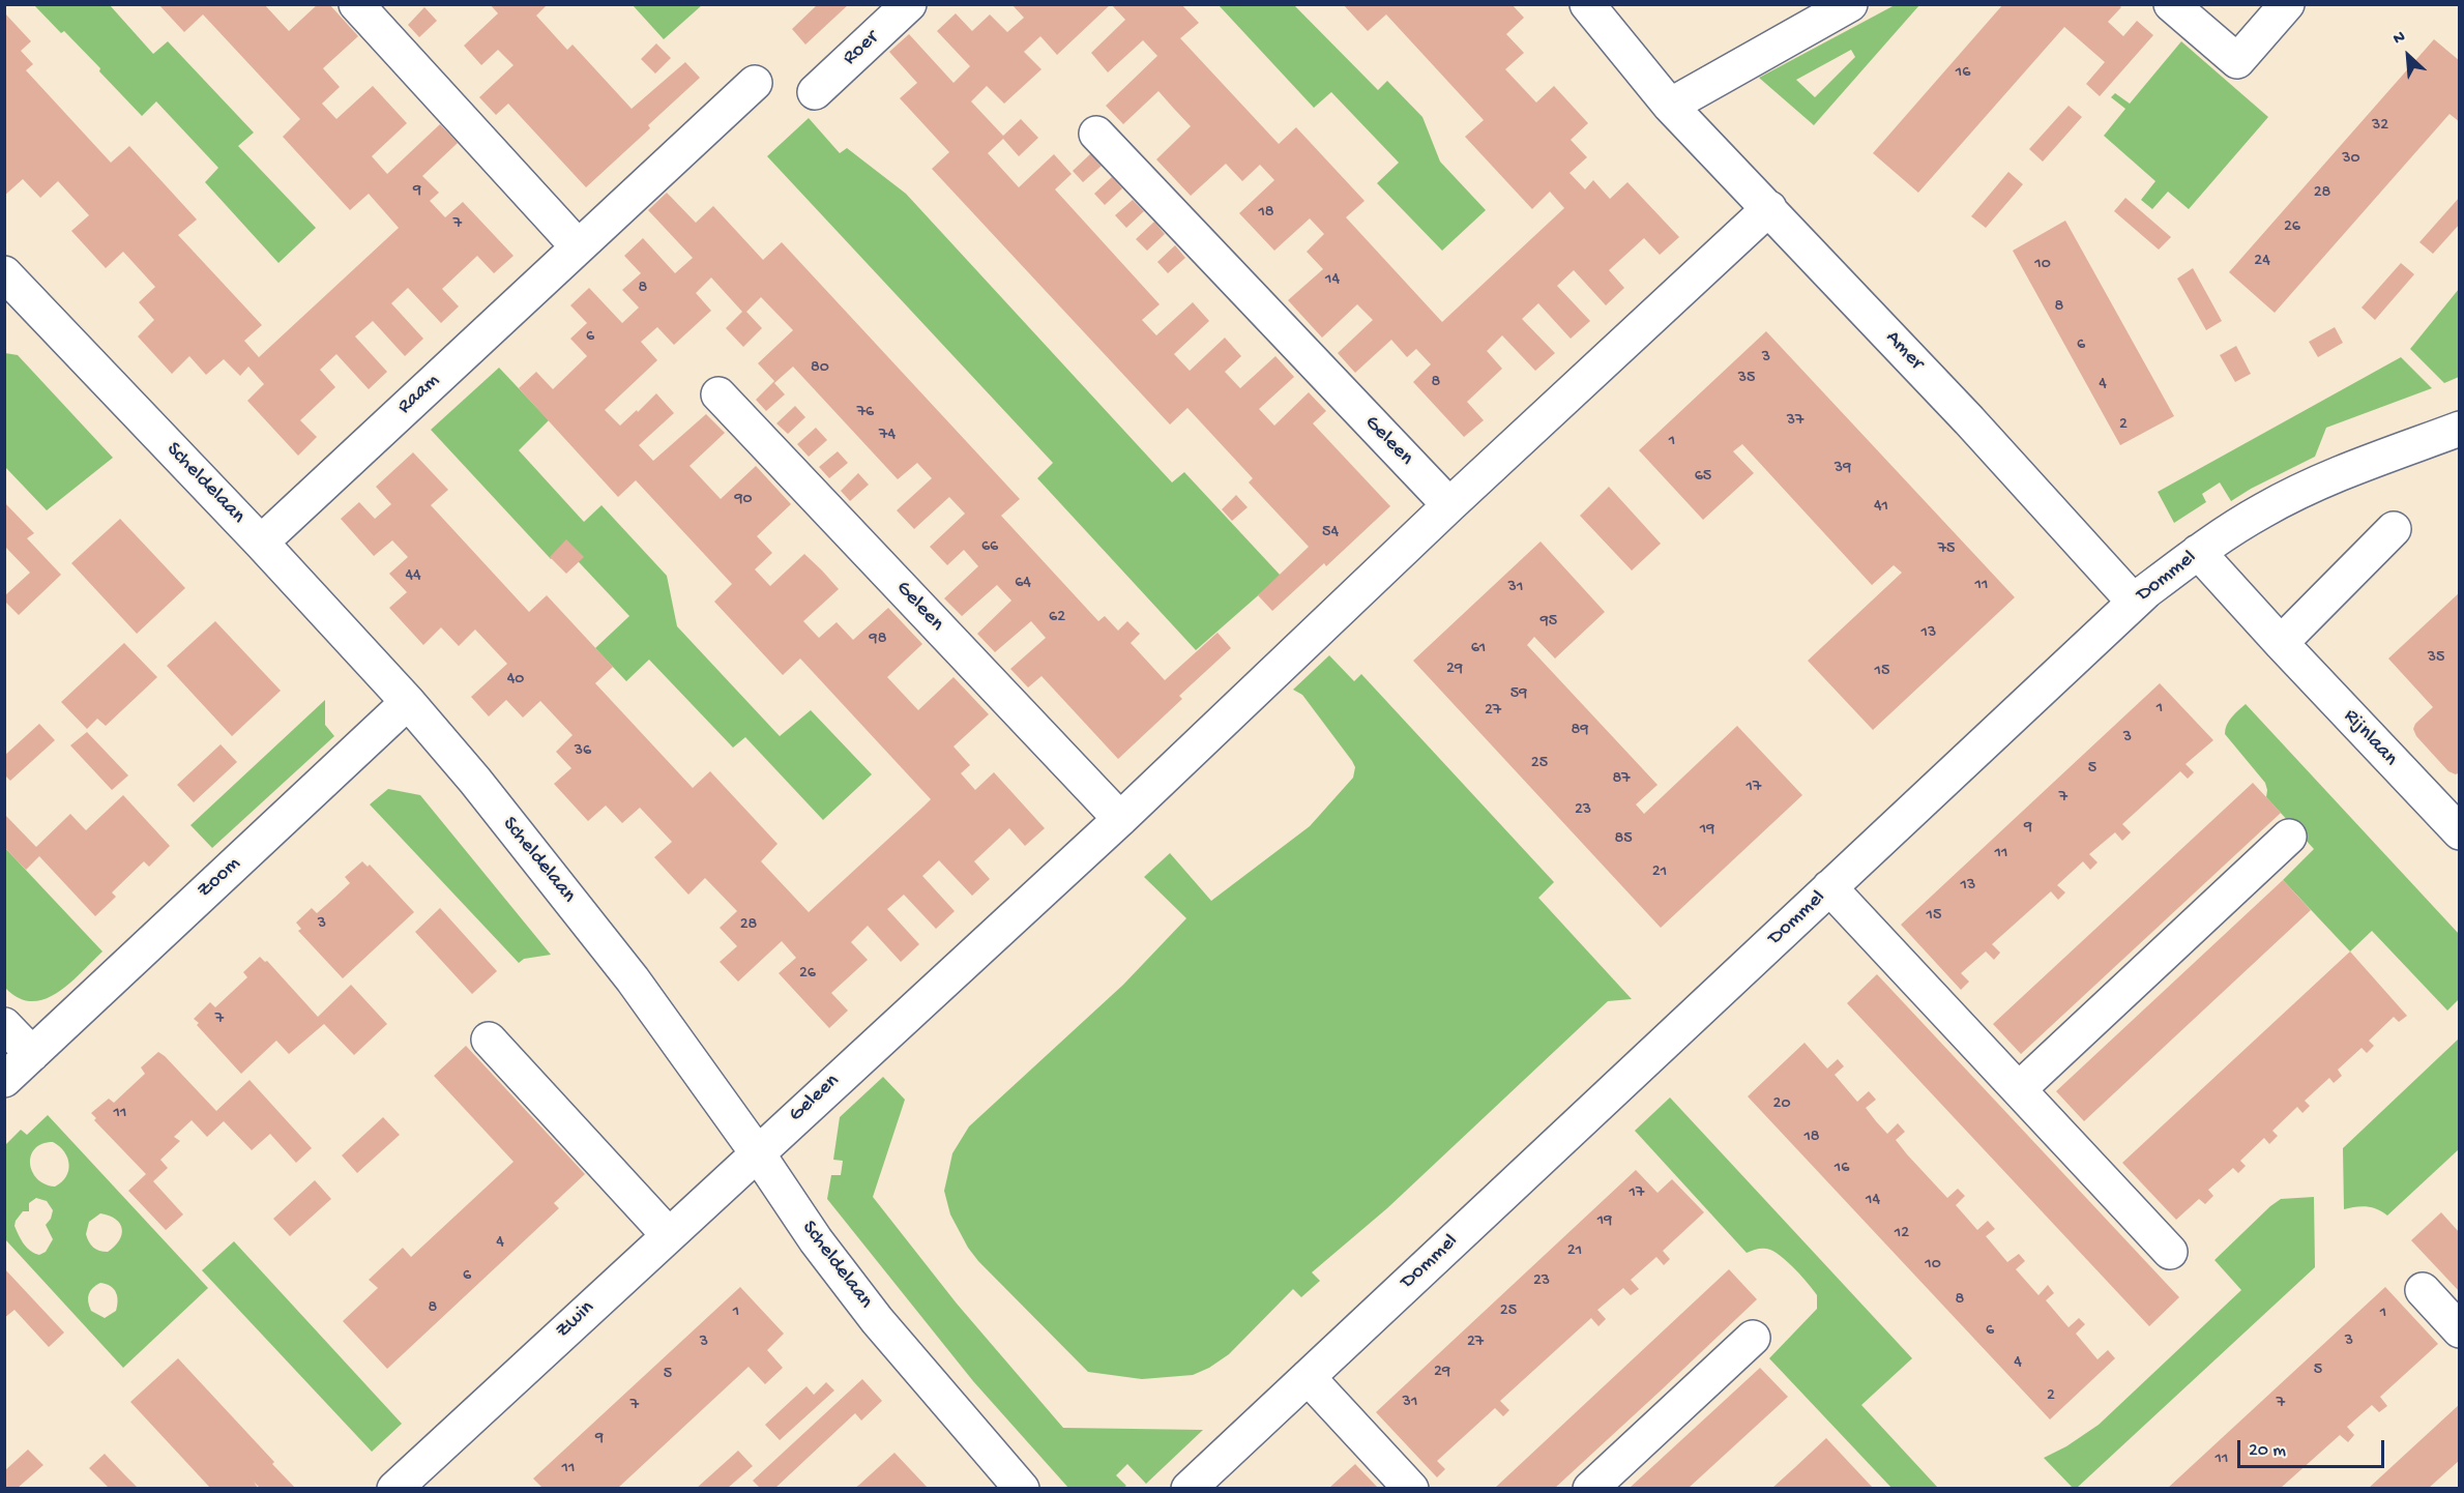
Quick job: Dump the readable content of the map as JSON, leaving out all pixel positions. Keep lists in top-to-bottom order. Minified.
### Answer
{"streets":{"street":["Roer","Amer","Raam","Geleen","Scheldelaan","Dommel","Rijnlaan","Zoom","Zwin"]},"crossings":[["Amer","Geleen"],["Amer","Dommel"],["Raam","Scheldelaan"],["Geleen","Scheldelaan"],["Geleen","Zwin"],["Scheldelaan","Zoom"],["Scheldelaan","Zwin"],["Dommel","Rijnlaan"]],"house_numbers":["16","32","30","9","28","18","7","26","24","10","14","8","8","6","6","3","80","35","8","4","76","37","2","74","1","39","65","90","41","54","66","75","44","64","11","31","62","95","13","98","61","35","29","15","40","59","1","27","89","3","36","25","5","87","17","7","23","9","19","85","11","21","13","15","3","28","26","7","20","11","18","16","17","14","19","12","4","21","10","6","23","8","8","25","1","1","6","3","3","27","4","5","29","5","2","31","7","7","9","11","11"],"scale_bar":"20 m","north":"top left"}
